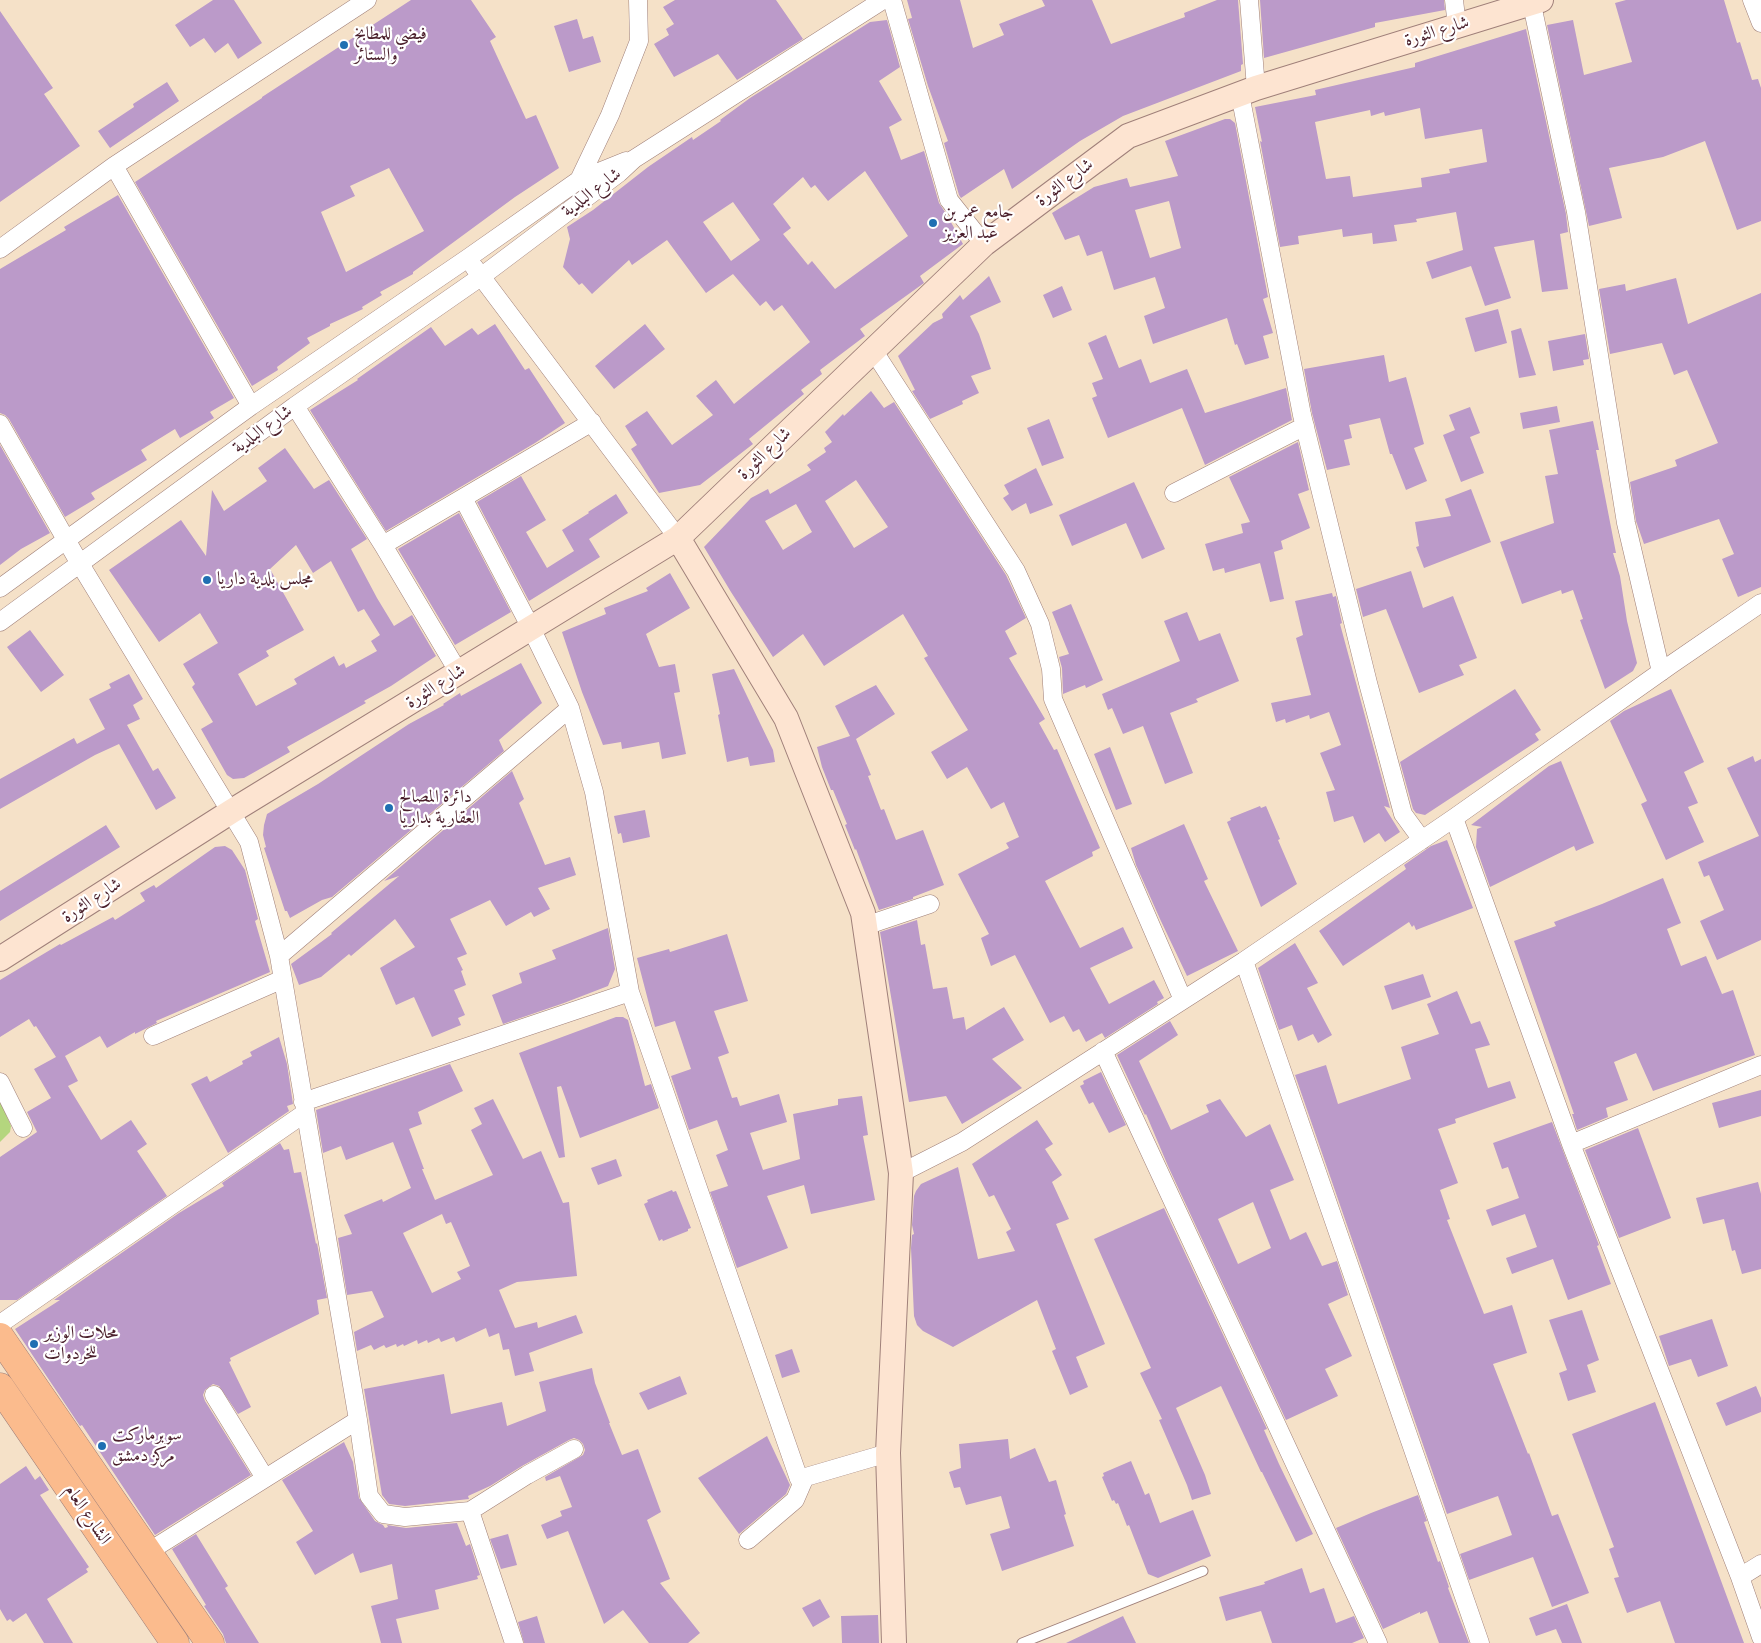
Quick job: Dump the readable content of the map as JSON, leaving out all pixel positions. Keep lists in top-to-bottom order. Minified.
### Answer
{"streets":{"main road":["شارع الثورة","الشارع العام"],"street":["شارع البلدية"]},"places":["فيضي للمطابخ والستائر","جامع عمر بن عبد العزيز","مجلس بلدية داريا","دائرة المصالح العقارية بداريا","محلات الوزير للخردوات","سوبرماركت مركز دمشق"]}
